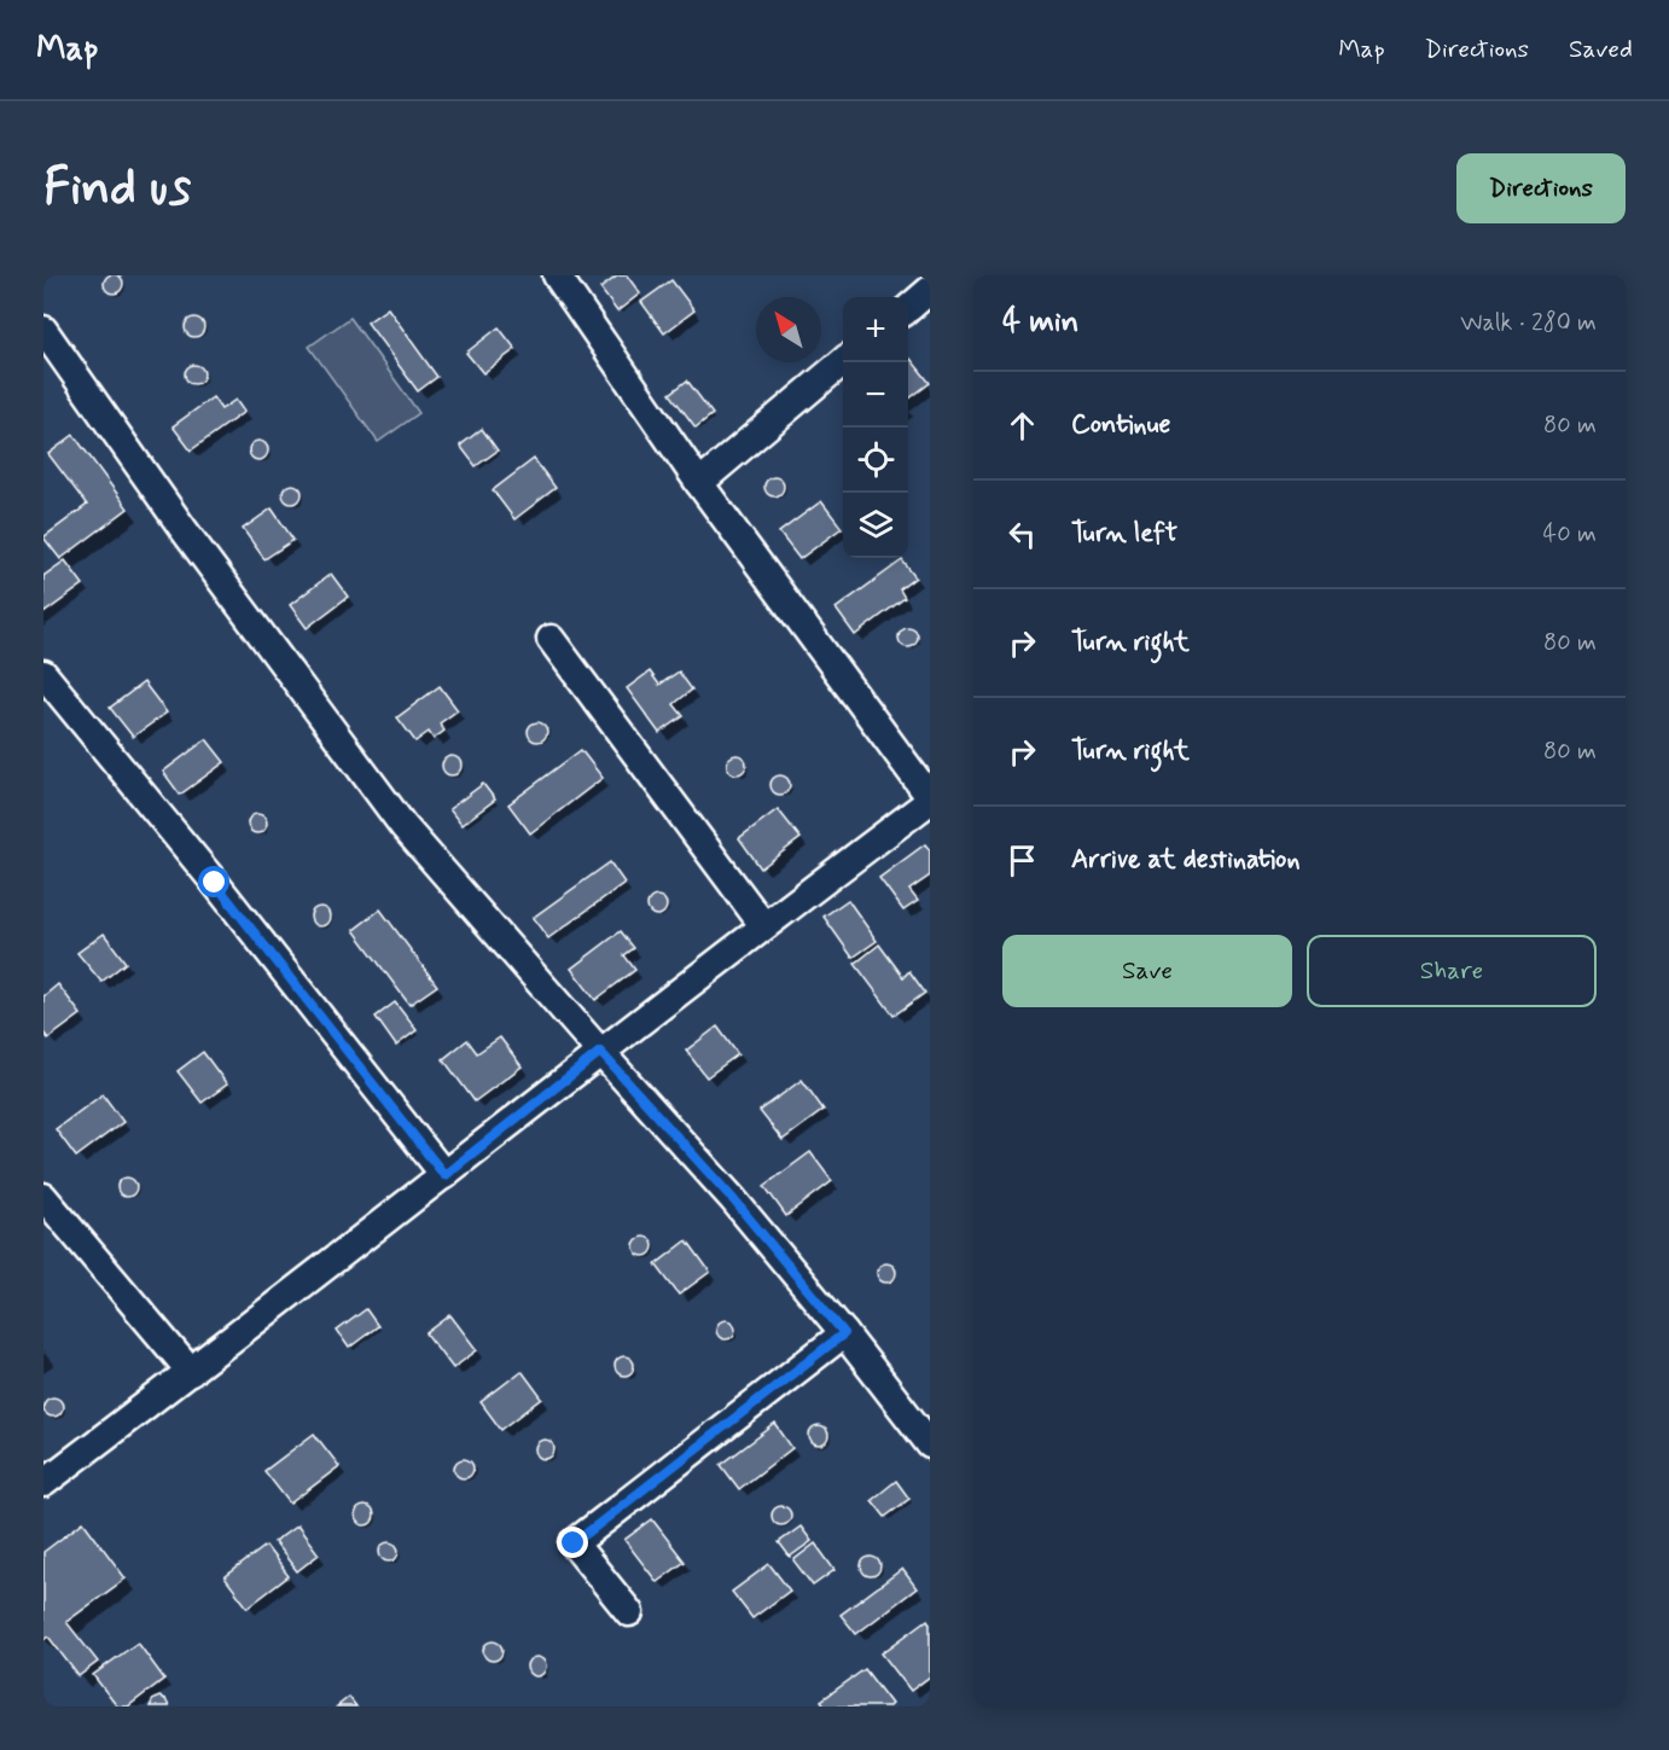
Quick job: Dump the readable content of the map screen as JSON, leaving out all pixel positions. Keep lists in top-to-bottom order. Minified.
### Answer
{"north":"top left","page":{"header":"Map","nav":["Map","Directions","Saved"],"buttons":["Directions",["Save","Share"]],"title":"Find us","heading":["4 min","Walk · 280 m"],"map_buttons":["+","−"],"list":[["Continue","80 m"],["Turn left","40 m"],["Turn right","80 m"],["Turn right","80 m"],"Arrive at destination"]}}
